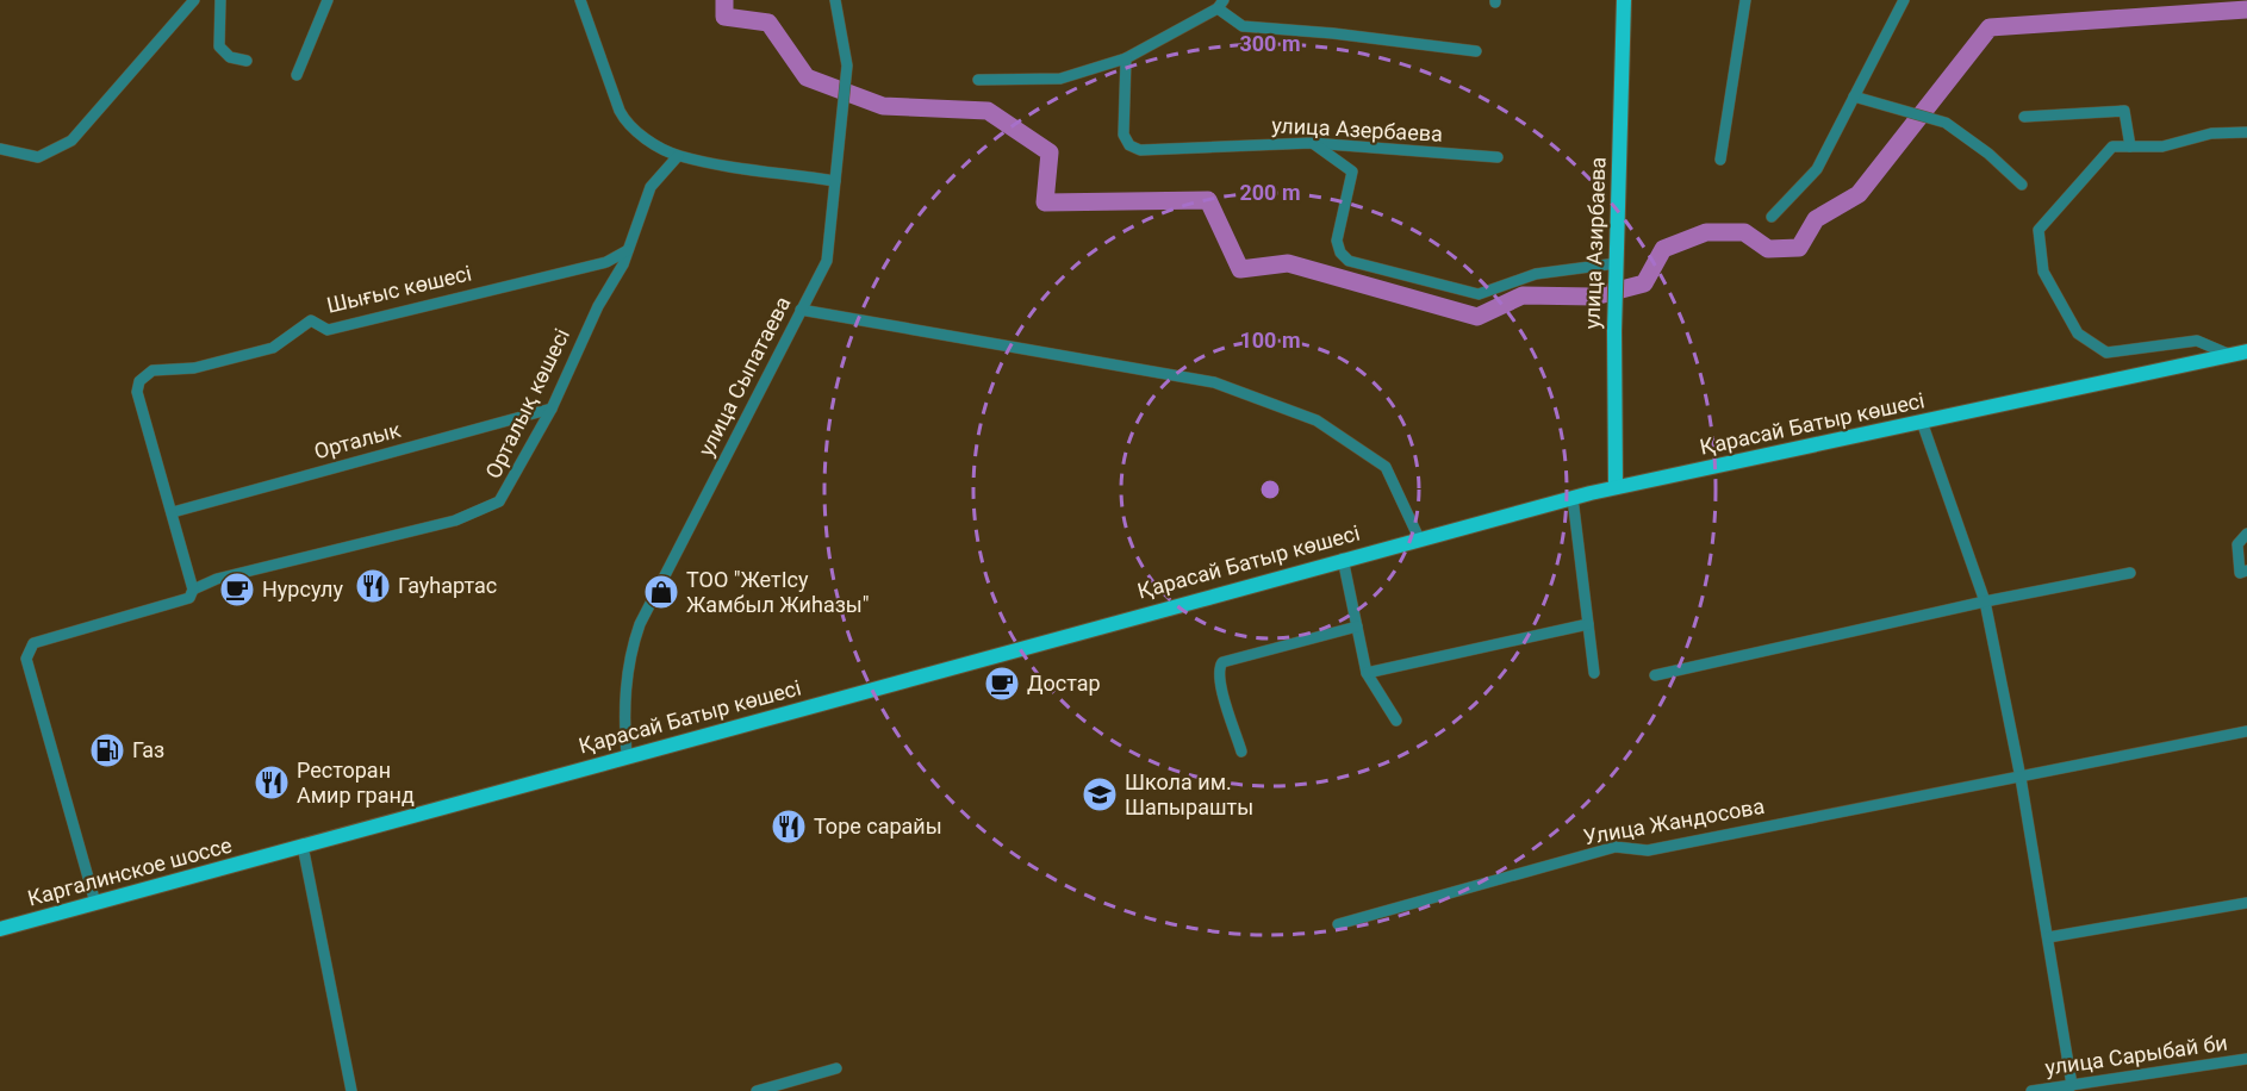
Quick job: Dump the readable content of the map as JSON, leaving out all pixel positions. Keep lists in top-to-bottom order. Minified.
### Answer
{"streets":{"main road":["улица Азирбаева","Қарасай Батыр көшесі","Каргалинское шоссе"],"street":["улица Азербаева","Шығыс көшесі","улица Сыпатаева","Орталық көшесі","Орталык","Улица Жандосова","улица Сарыбай би"]},"crossings":[["улица Азирбаева","Қарасай Батыр көшесі"],["Шығыс көшесі","Орталық көшесі"],["Шығыс көшесі","Орталык"],["улица Сыпатаева","Қарасай Батыр көшесі"],["Орталық көшесі","Орталык"],["Орталық көшесі","Каргалинское шоссе"],["Қарасай Батыр көшесі","Каргалинское шоссе"]],"places":{"restaurant":["Гауhартас","Ресторан Амир гранд","Торе сарайы"],"cafe":["Нурсулу","Достар"],"shop":["ТОО \"ЖетIсу Жамбыл Жиhазы\""],"fuel station":["Газ"],"school or university":["Школа им. Шапырашты"]},"rings":["300 m","200 m","100 m"]}
